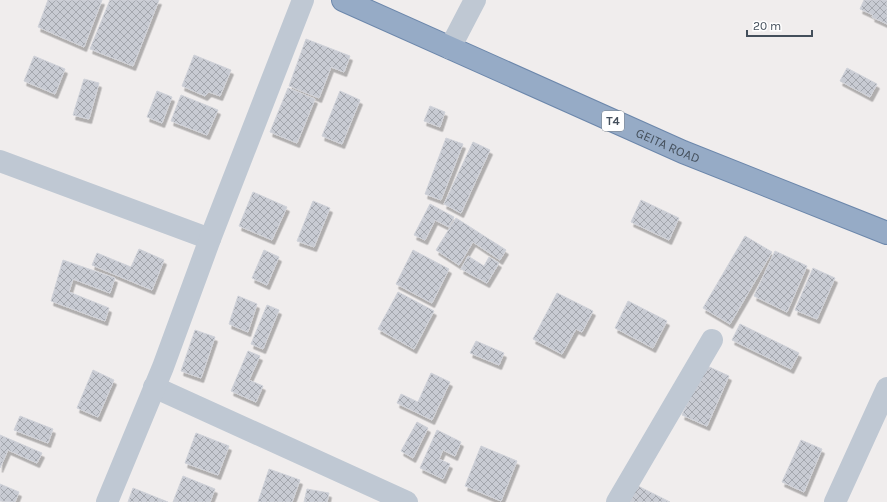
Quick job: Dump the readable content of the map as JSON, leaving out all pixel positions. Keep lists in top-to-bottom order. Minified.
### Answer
{"streets":{"highway":["T4","GEITA ROAD"]},"scale_bar":"20 m"}
